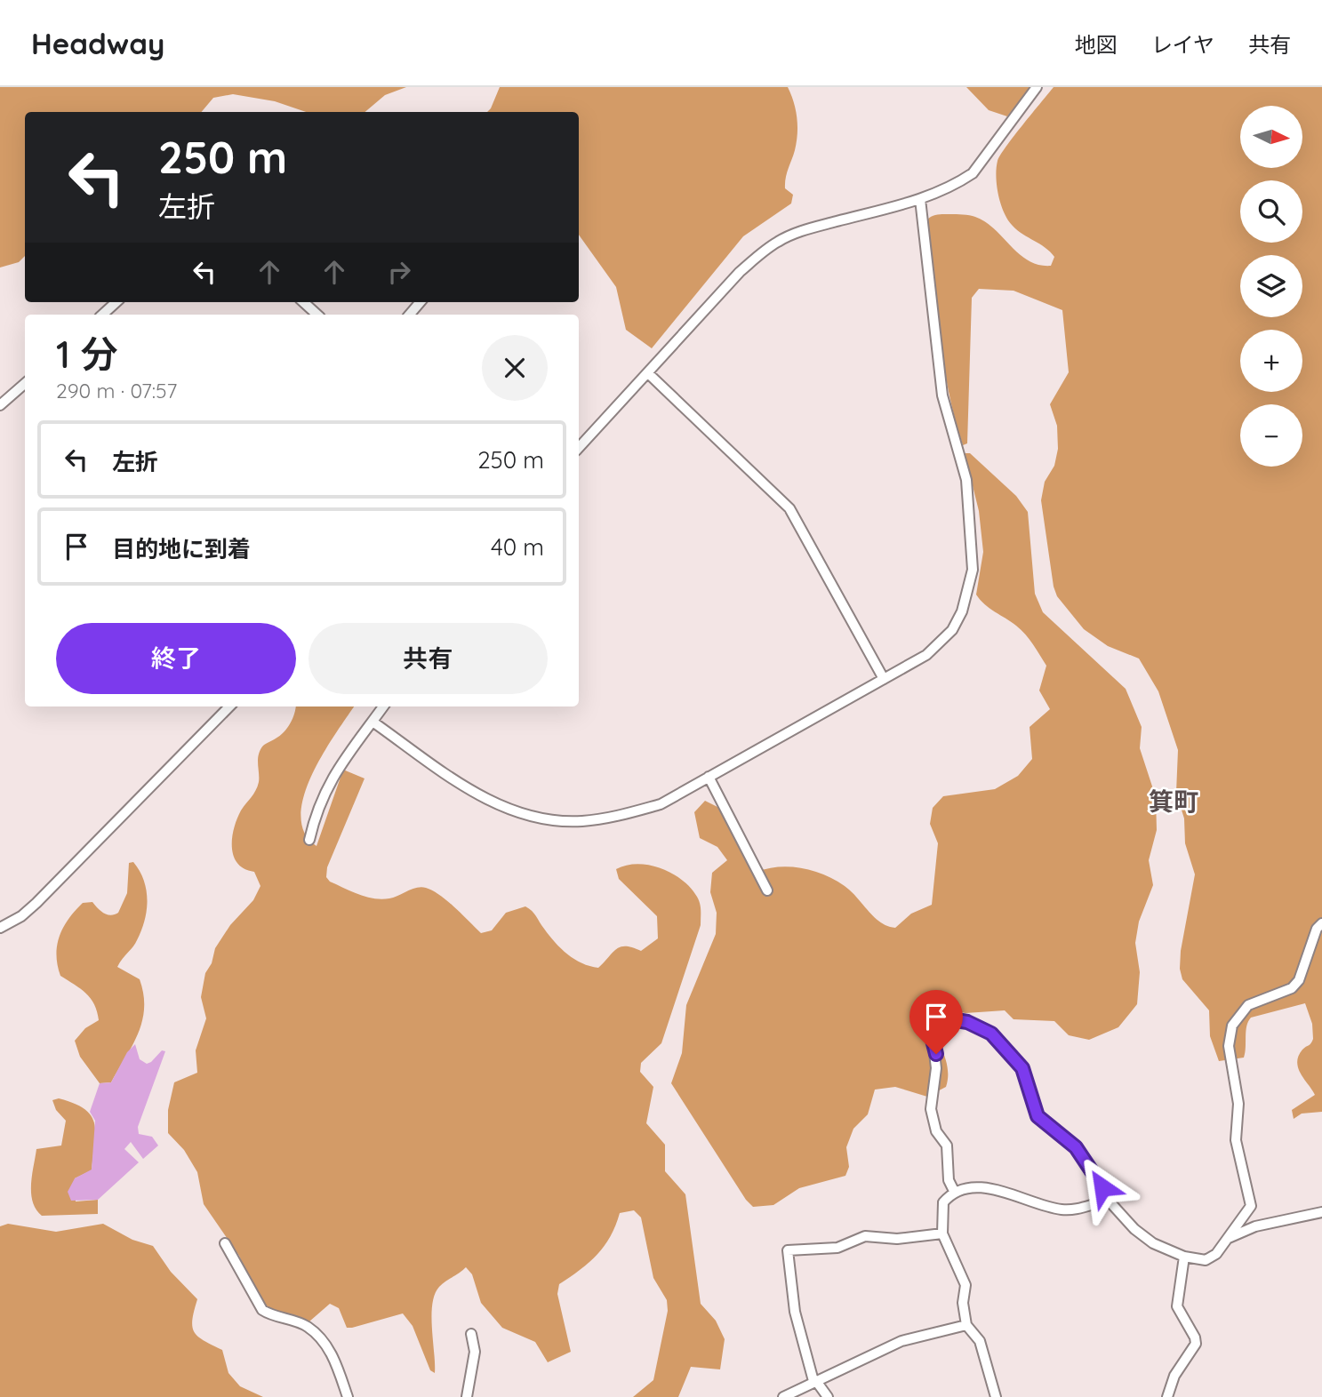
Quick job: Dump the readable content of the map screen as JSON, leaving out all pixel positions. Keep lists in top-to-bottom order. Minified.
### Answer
{"districts":["箕町"],"north":"right","page":{"header":"Headway","nav":["地図","レイヤ","共有"],"map_buttons":["+","−"],"turn":["250 m","左折"],"heading":["1 分","290 m · 07:57"],"list":[{"name":"左折","value":"250 m"},{"name":"目的地に到着","value":"40 m"}],"buttons":["終了","共有"]}}
